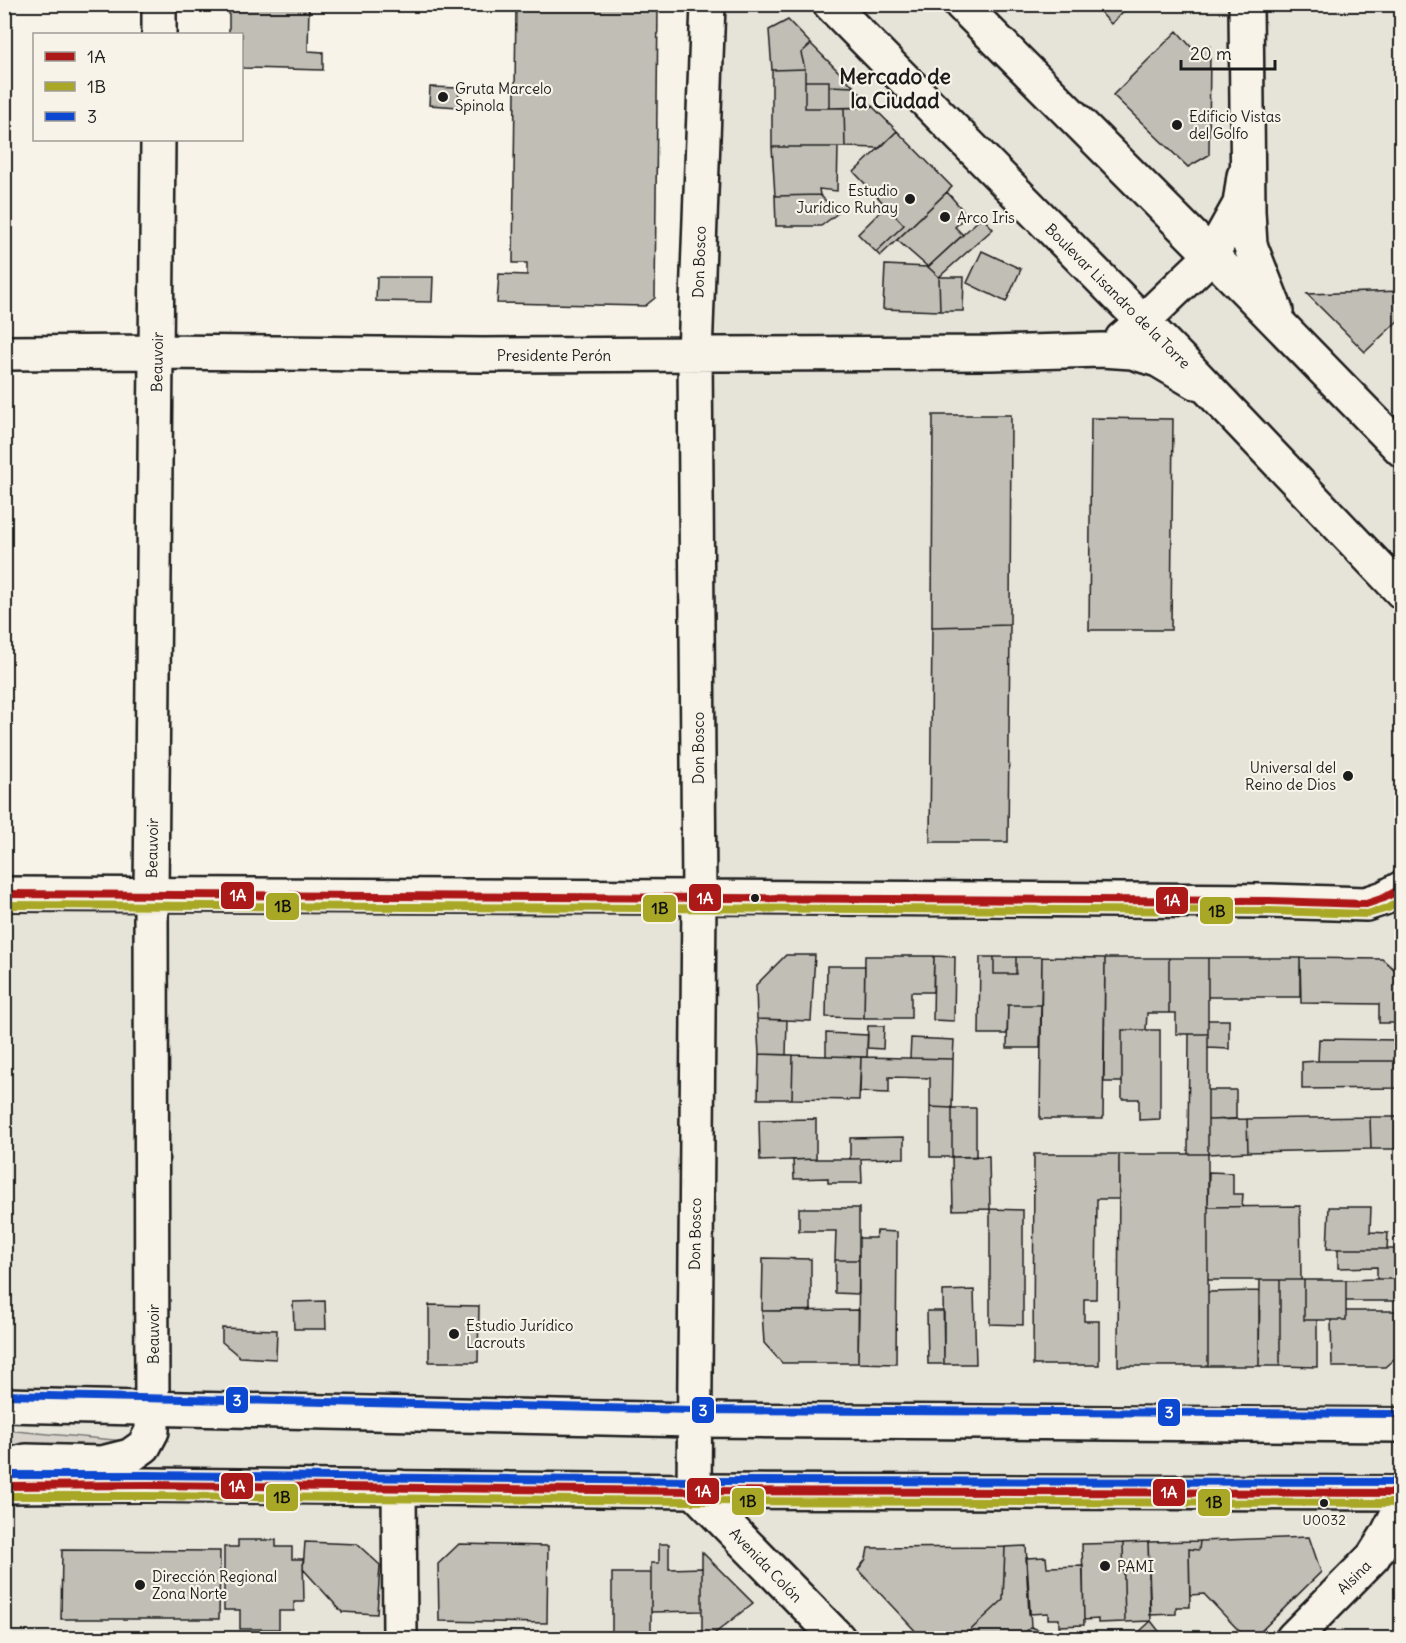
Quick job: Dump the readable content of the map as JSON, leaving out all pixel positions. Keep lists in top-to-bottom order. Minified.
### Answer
{"streets":{"main road":["Don Bosco","Boulevar Lisandro de la Torre","Presidente Perón","Beauvoir","Avenida Colón","Alsina"]},"crossings":[["Don Bosco","Presidente Perón"],["Don Bosco","Avenida Colón"],["Boulevar Lisandro de la Torre","Presidente Perón"],["Presidente Perón","Beauvoir"]],"districts":["Mercado de la Ciudad"],"places":["Gruta Marcelo Spinola","Edificio Vistas del Golfo","Estudio Jurídico Ruhay","Arco Iris","Universal del Reino de Dios","Estudio Jurídico Lacrouts","U0032","PAMI","Dirección Regional Zona Norte"],"lines":["transit line 1A","transit line 1B","transit line 3"],"legend":["1A","1B","3"],"scale_bar":"20 m"}
